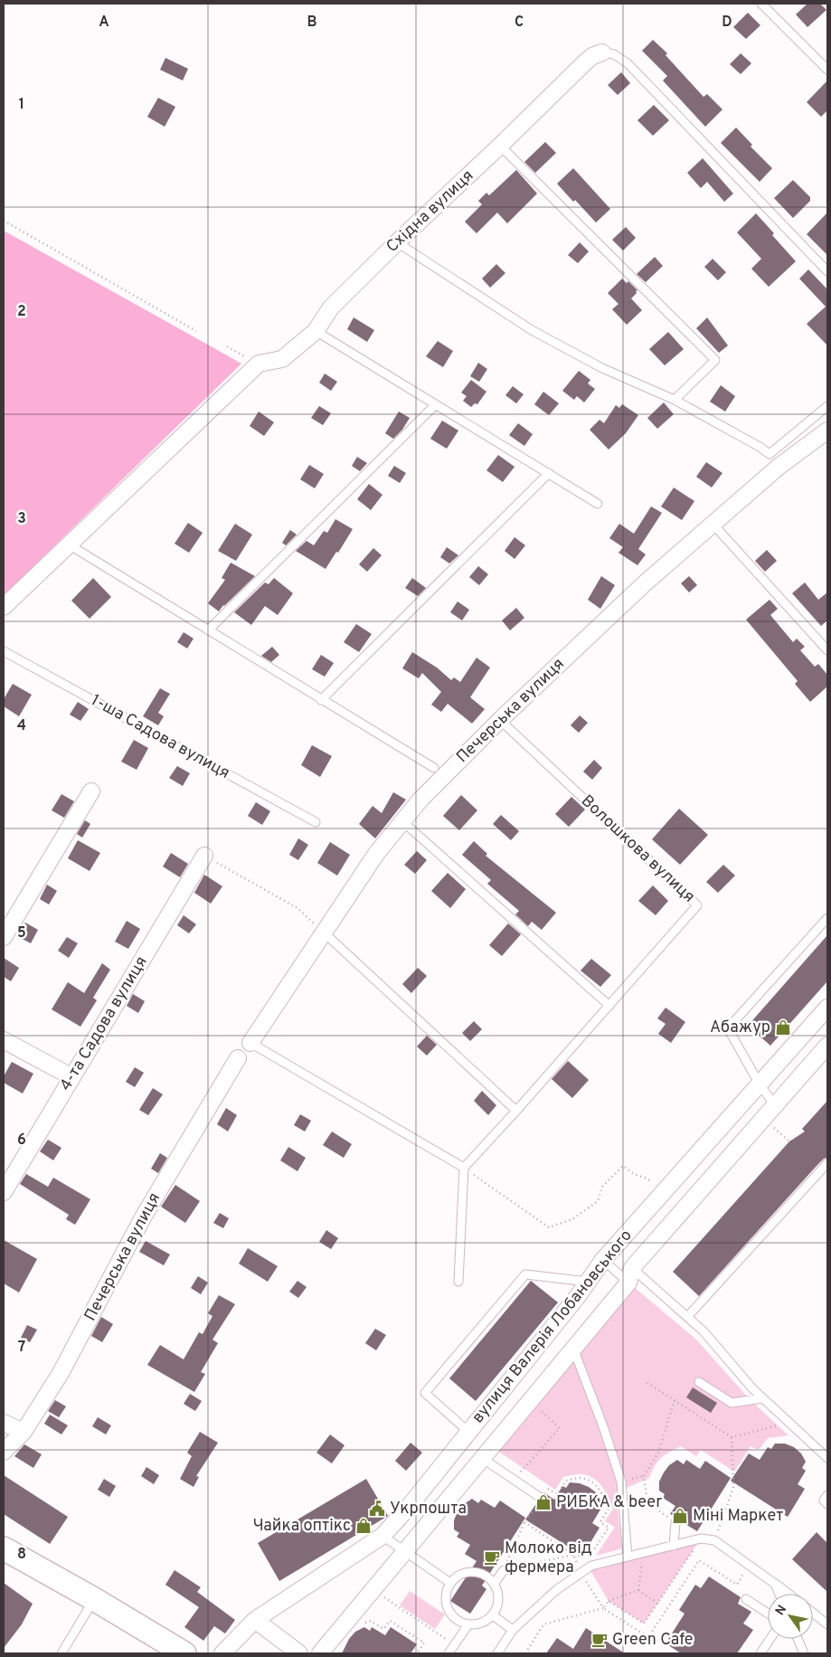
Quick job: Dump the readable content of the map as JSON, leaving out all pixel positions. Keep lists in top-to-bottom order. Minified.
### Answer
{"streets":{"street":["Східна вулиця","Печерська вулиця","4-та Садова вулиця","вулиця Валерія Лобановського"],"lane":["1-ша Садова вулиця","Волошкова вулиця"]},"crossings":[["Печерська вулиця","Волошкова вулиця"]],"places":{"shop":["Абажур","РИБКА & beer","Міні Маркет","Чайка оптікс"],"public building":["Укрпошта"],"cafe":["Молоко від фермера","Green Cafe"]},"north":"top left","grid":{"columns":["A","B","C","D"],"rows":["1","2","3","4","5","6","7","8"]}}
